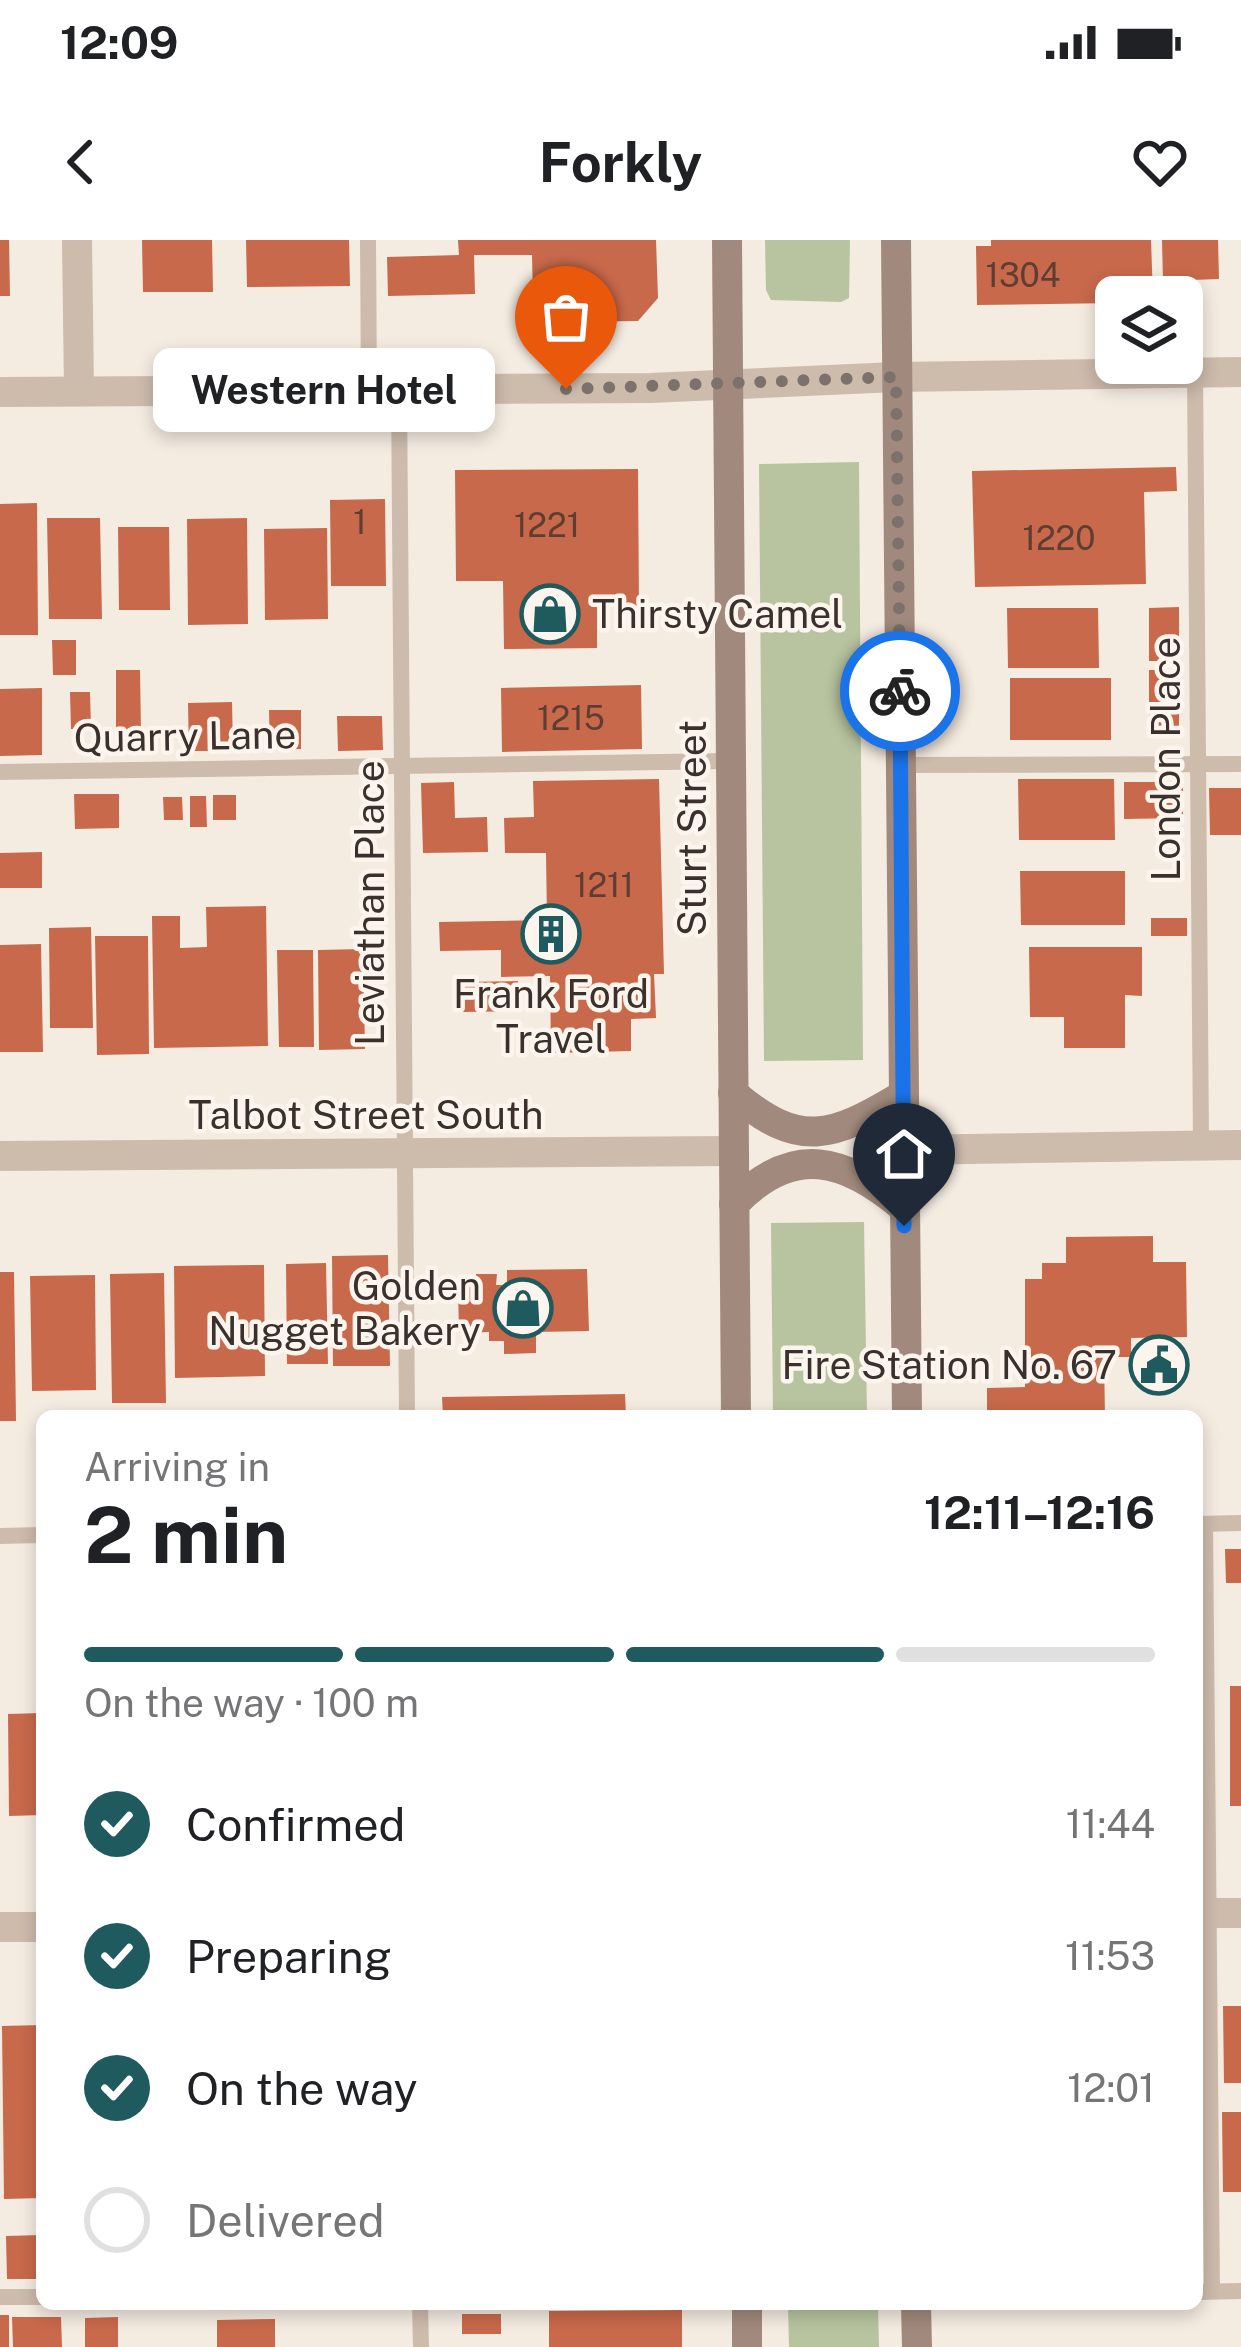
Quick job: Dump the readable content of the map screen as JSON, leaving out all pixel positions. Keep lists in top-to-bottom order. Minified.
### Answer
{"streets":{"main road":["Sturt Street"],"street":["Talbot Street South"],"lane":["Quarry Lane","London Place","Leviathan Place"]},"crossings":[["Quarry Lane","Sturt Street"],["Quarry Lane","Leviathan Place"],["Sturt Street","Talbot Street South"],["Leviathan Place","Talbot Street South"]],"places":{"other":["Western Hotel"],"shop":["Thirsty Camel","Golden Nugget Bakery"],"building":["Frank Ford Travel"],"public building":["Fire Station No. 67"]},"house_numbers":["1304","1","1221","1220","1215","1211"],"page":{"status":"12:09","header":"Forkly","bubble":"Western Hotel","heading":["2 min","Arriving in","12:11–12:16"],"bar":"On the way · 100 m","list":[["Confirmed","11:44"],["Preparing","11:53"],["On the way","12:01"],"Delivered"]}}
